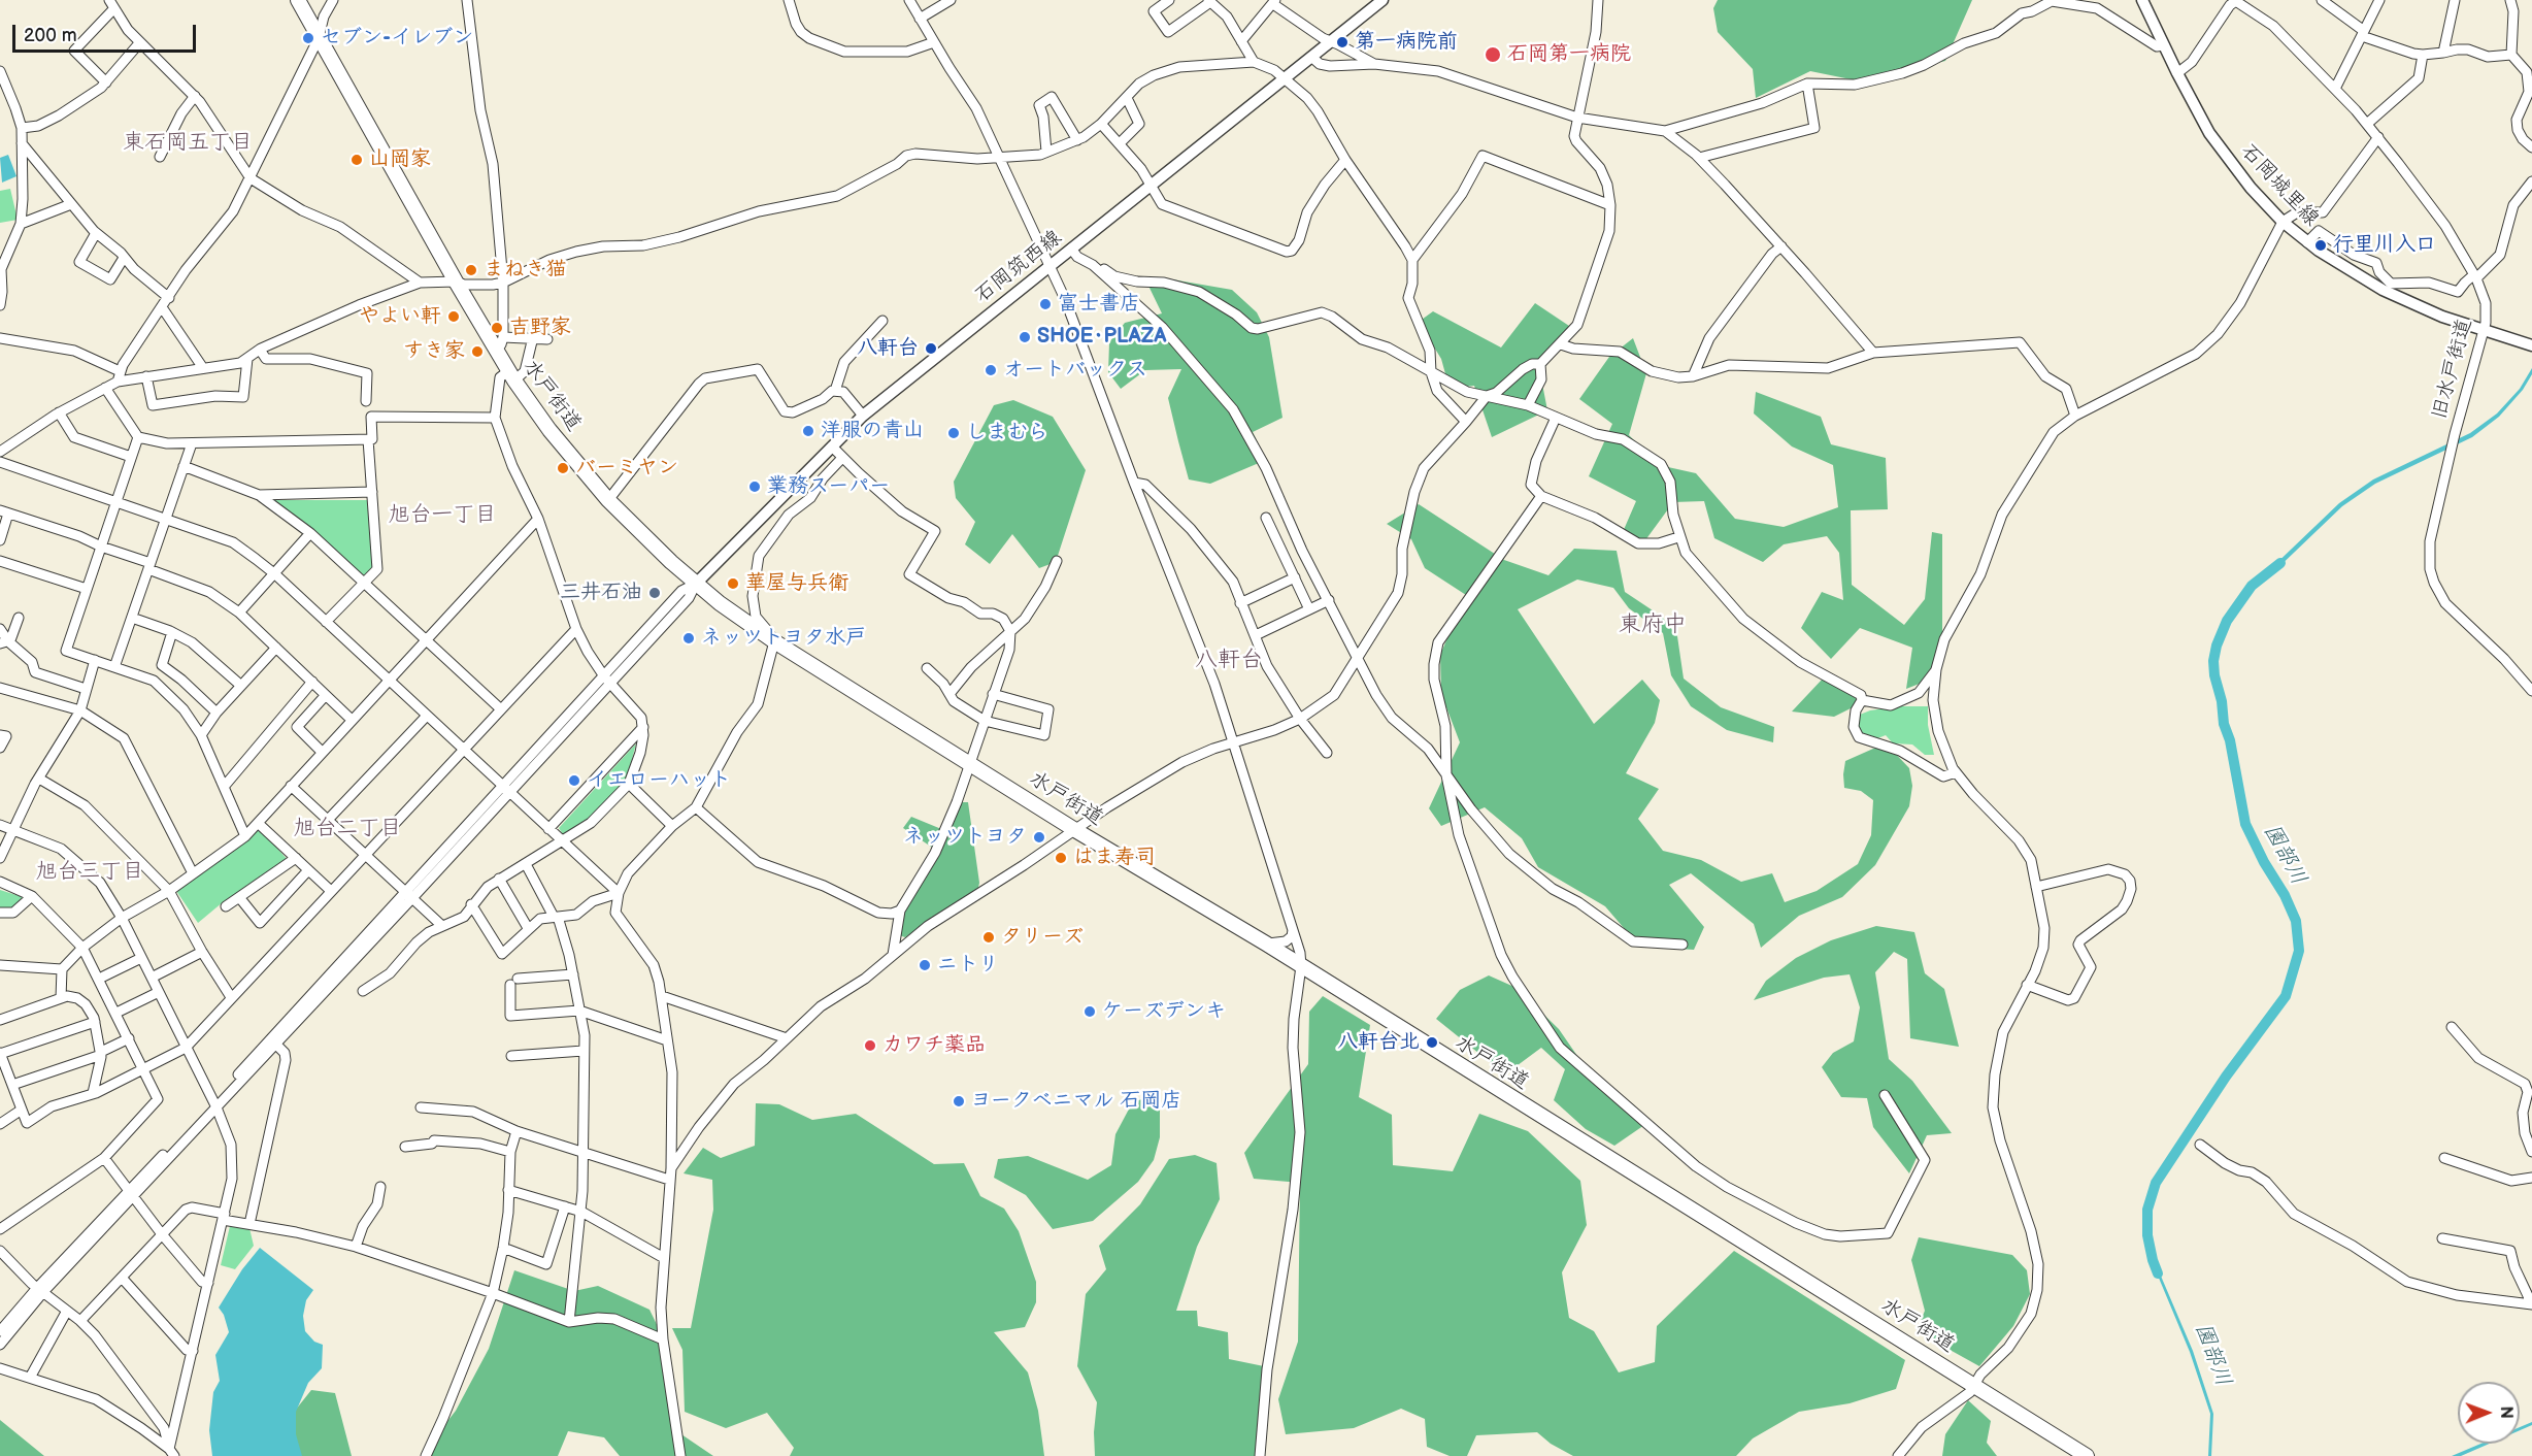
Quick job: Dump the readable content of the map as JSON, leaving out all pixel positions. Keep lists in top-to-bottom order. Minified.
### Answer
{"streets":{"highway":["水戸街道"],"main road":["石岡城里線","石岡筑西線"],"street":["旧水戸街道"]},"crossings":[["石岡城里線","旧水戸街道"],["石岡筑西線","水戸街道"]],"districts":["東石岡五丁目","旭台一丁目","東府中","八軒台","旭台二丁目","旭台三丁目"],"water":["園部川"],"places":["セブン-イレブン","第一病院前","石岡第一病院","山岡家","行里川入口","まねき猫","富士書店","やよい軒","吉野家","SHOE･PLAZA","八軒台","すき家","オートバックス","洋服の青山","しまむら","バーミヤン","業務スーパー","華屋与兵衛","三井石油","ネッツトヨタ水戸","イエローハット","ネッツトヨタ","はま寿司","タリーズ","ニトリ","ケーズデンキ","八軒台北","カワチ薬品","ヨークベニマル 石岡店"],"scale_bar":"200 m","north":"right"}
